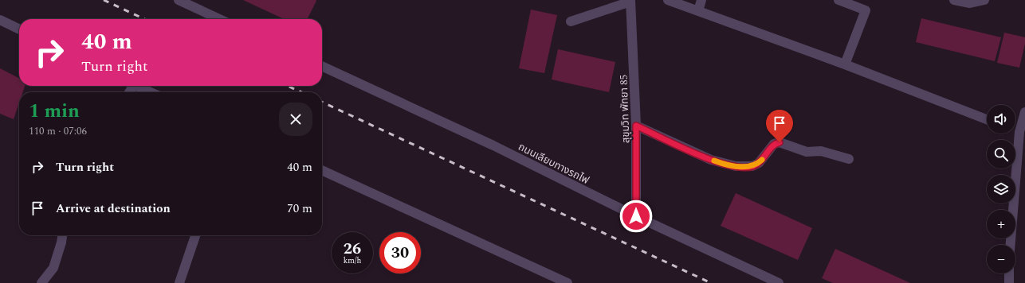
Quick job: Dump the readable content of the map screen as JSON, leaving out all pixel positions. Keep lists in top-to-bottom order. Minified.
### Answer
{"streets":{"street":["สุขุมวิท พัทยา 85","ถนนเลียบทางรถไฟ"]},"crossings":[["สุขุมวิท พัทยา 85","ถนนเลียบทางรถไฟ"]],"page":{"turn":["40 m","Turn right"],"heading":["1 min","110 m · 07:06"],"map_buttons":["+","−"],"list":[{"name":"Turn right","value":"40 m"},{"name":"Arrive at destination","value":"70 m"}],"speed":"26 km/h","limit":"30"}}
